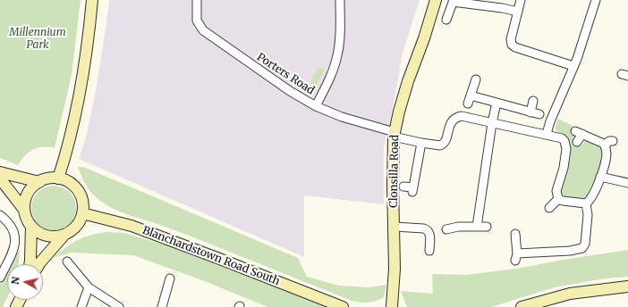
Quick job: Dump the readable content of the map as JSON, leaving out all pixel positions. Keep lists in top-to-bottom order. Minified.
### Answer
{"streets":{"main road":["Clonsilla Road","Blanchardstown Road South"],"street":["Porters Road"]},"crossings":[["Porters Road","Clonsilla Road"]],"parks":["Millennium Park"],"north":"left"}
